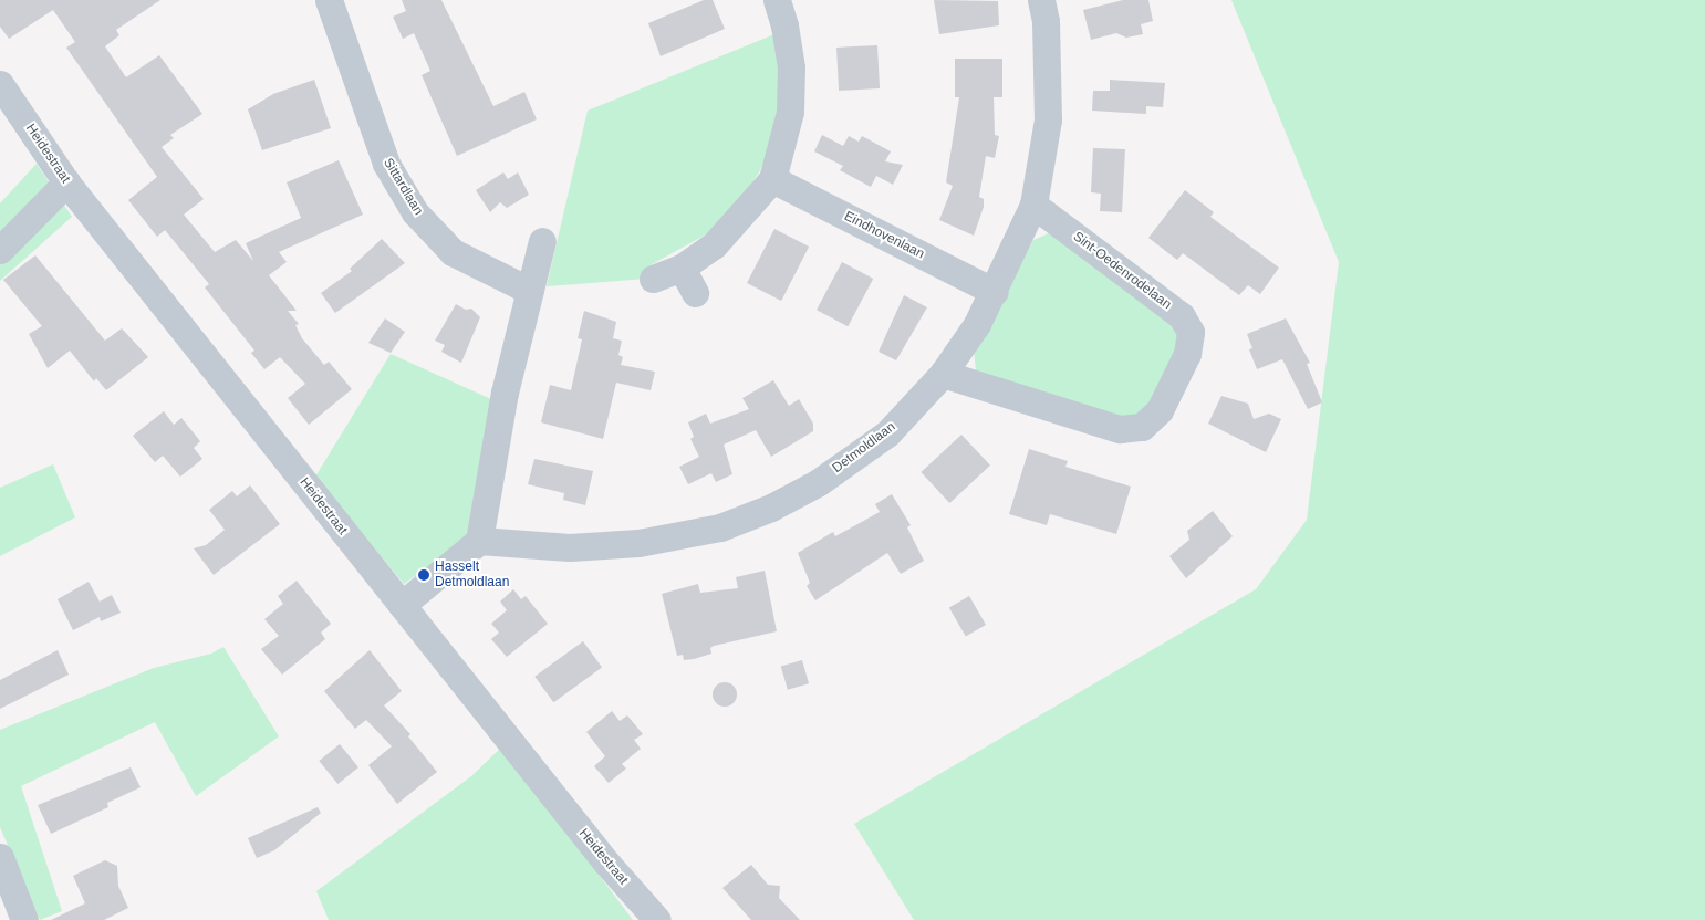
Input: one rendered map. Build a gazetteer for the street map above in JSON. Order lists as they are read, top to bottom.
{
  "streets": {
    "street": [
      "Heidestraat",
      "Sittardlaan",
      "Eindhovenlaan",
      "Sint-Oedenrodelaan",
      "Detmoldlaan"
    ]
  },
  "crossings": [
    ["Eindhovenlaan", "Detmoldlaan"],
    ["Sint-Oedenrodelaan", "Detmoldlaan"]
  ],
  "places": ["Hasselt Detmoldlaan"]
}
